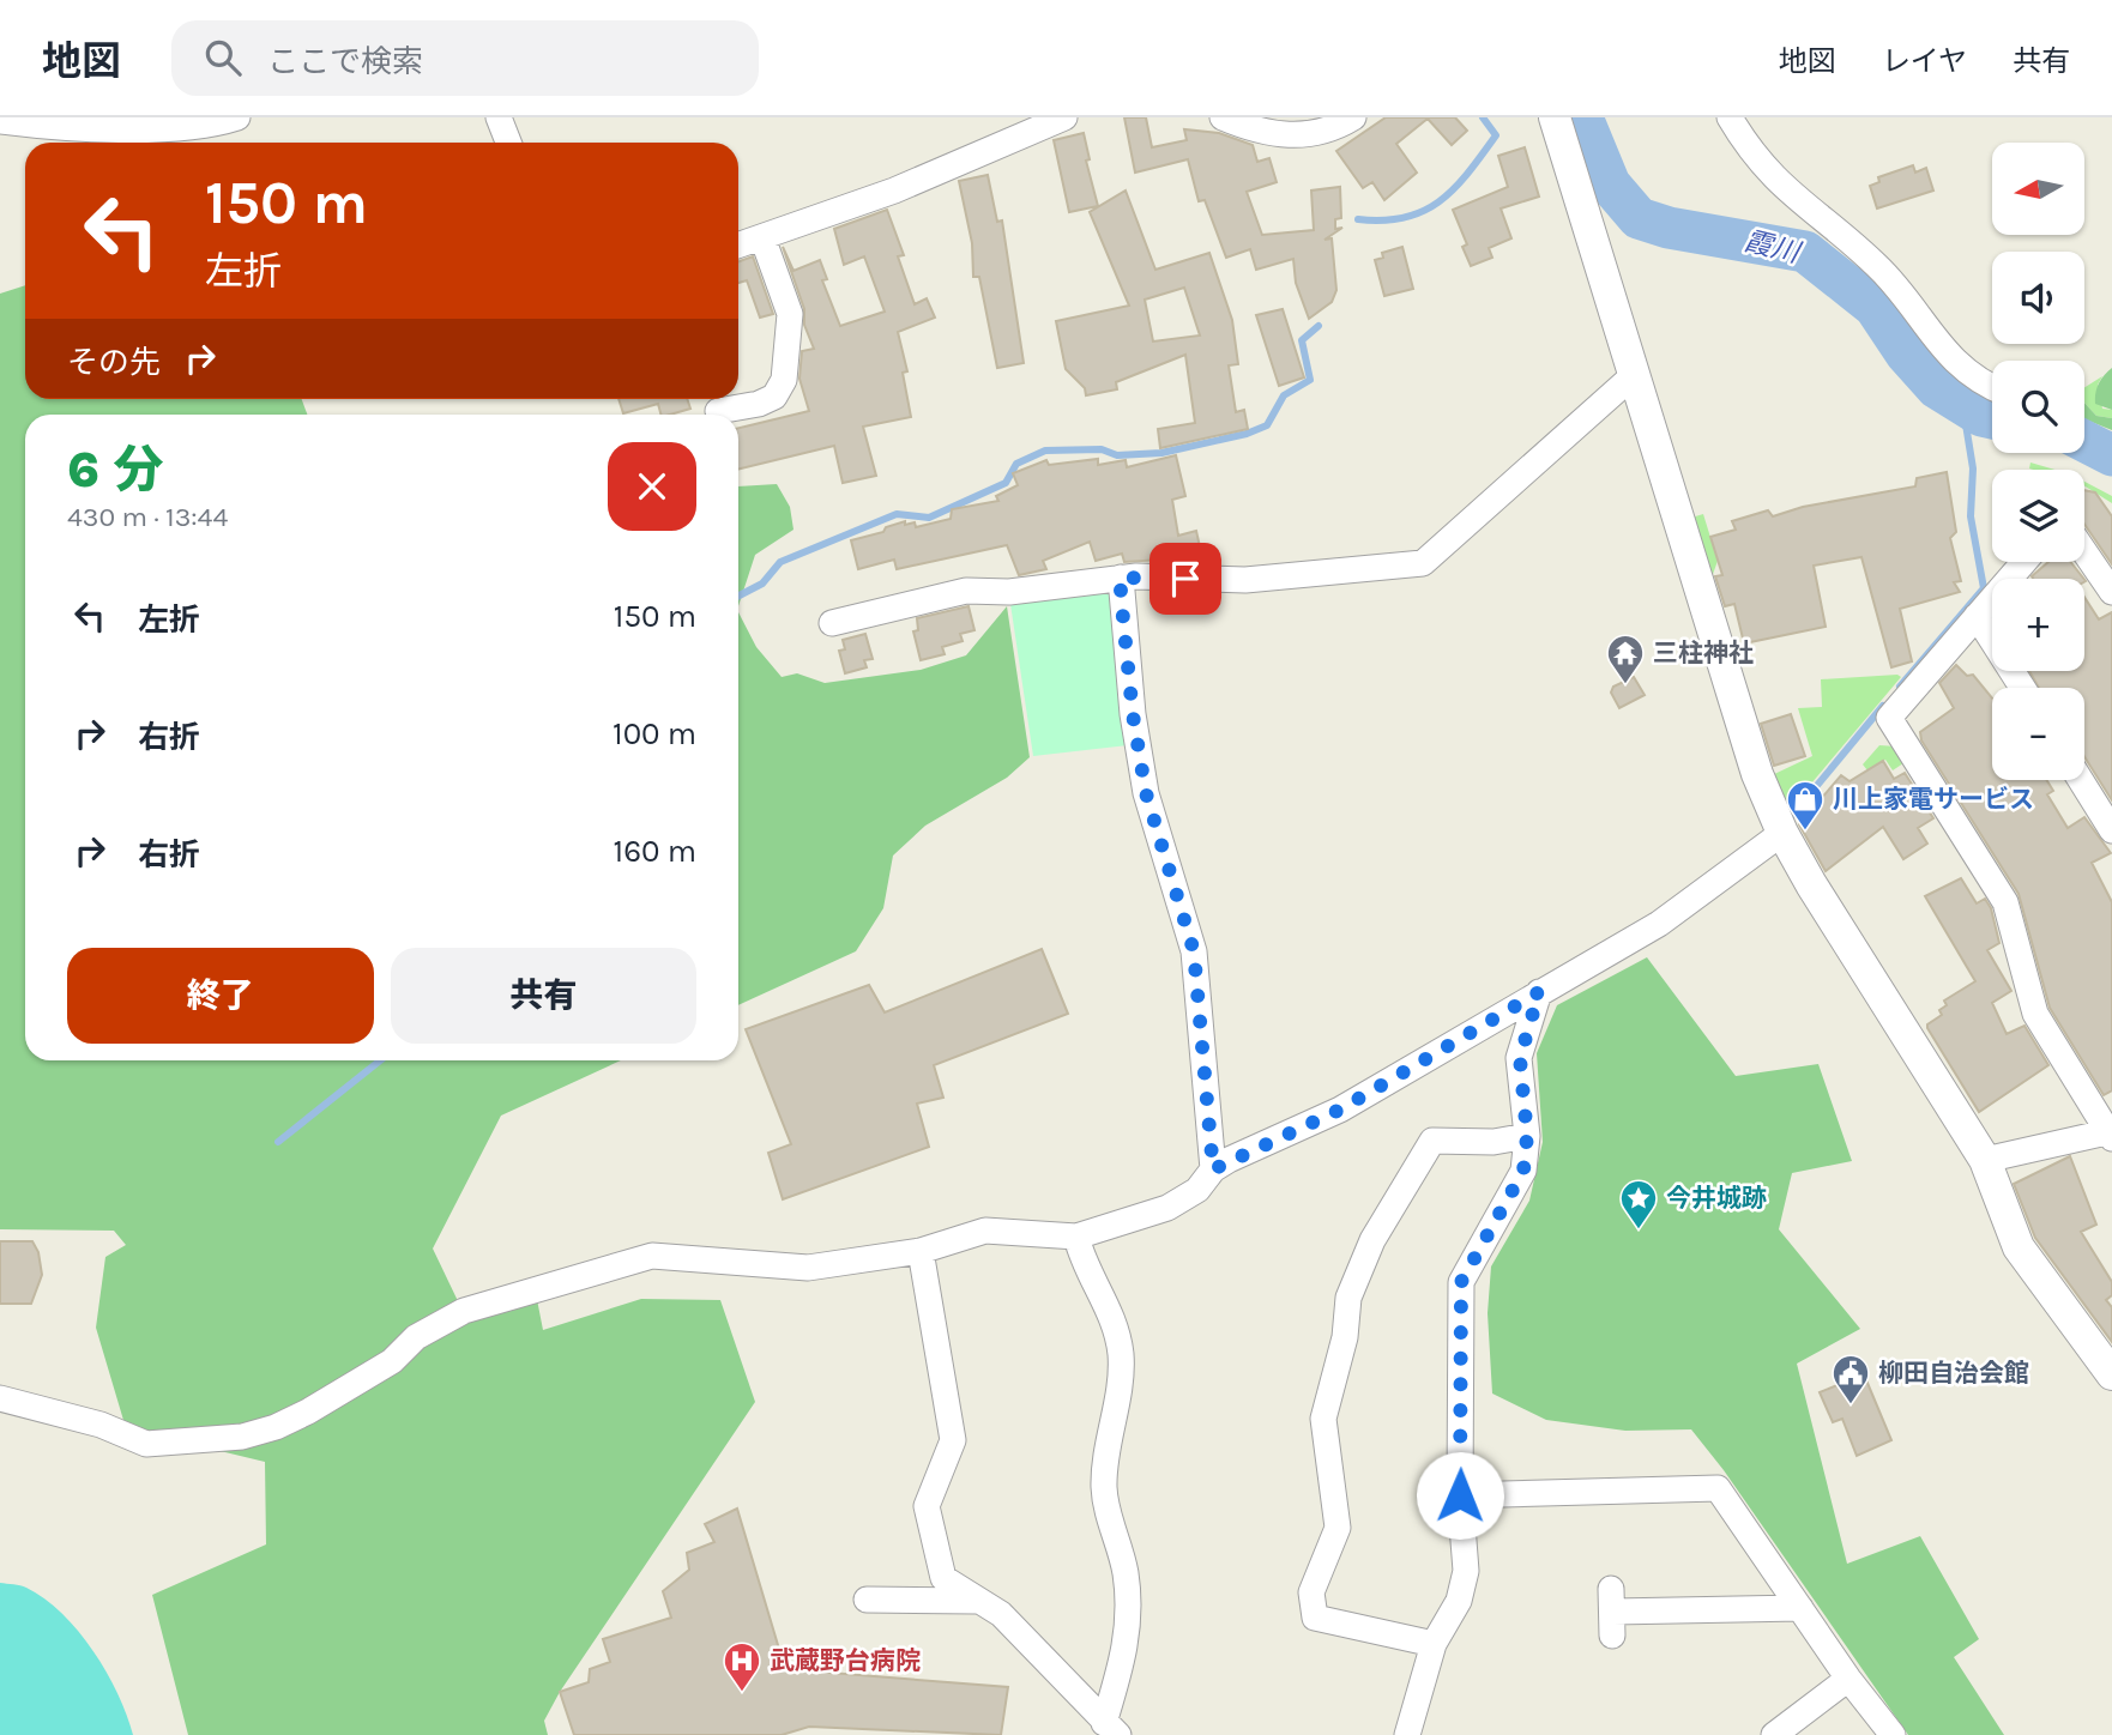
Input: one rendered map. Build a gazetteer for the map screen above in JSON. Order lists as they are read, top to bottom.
{
  "water": ["霞川"],
  "places": {
    "temple": ["三柱神社"],
    "shop": ["川上家電サービス"],
    "place": ["今井城跡"],
    "public building": ["柳田自治会館"],
    "hospital": ["武蔵野台病院"]
  },
  "north": "left",
  "page": {
    "header": "地図",
    "search": "ここで検索",
    "nav": ["地図", "レイヤ", "共有"],
    "map_buttons": ["+", "−"],
    "turn": ["150 m", "左折"],
    "then": "その先",
    "heading": ["6 分", "430 m · 13:44"],
    "list": [
      {
        "name": "左折",
        "value": "150 m"
      },
      {
        "name": "右折",
        "value": "100 m"
      },
      {
        "name": "右折",
        "value": "160 m"
      }
    ],
    "buttons": ["終了", "共有"]
  }
}
